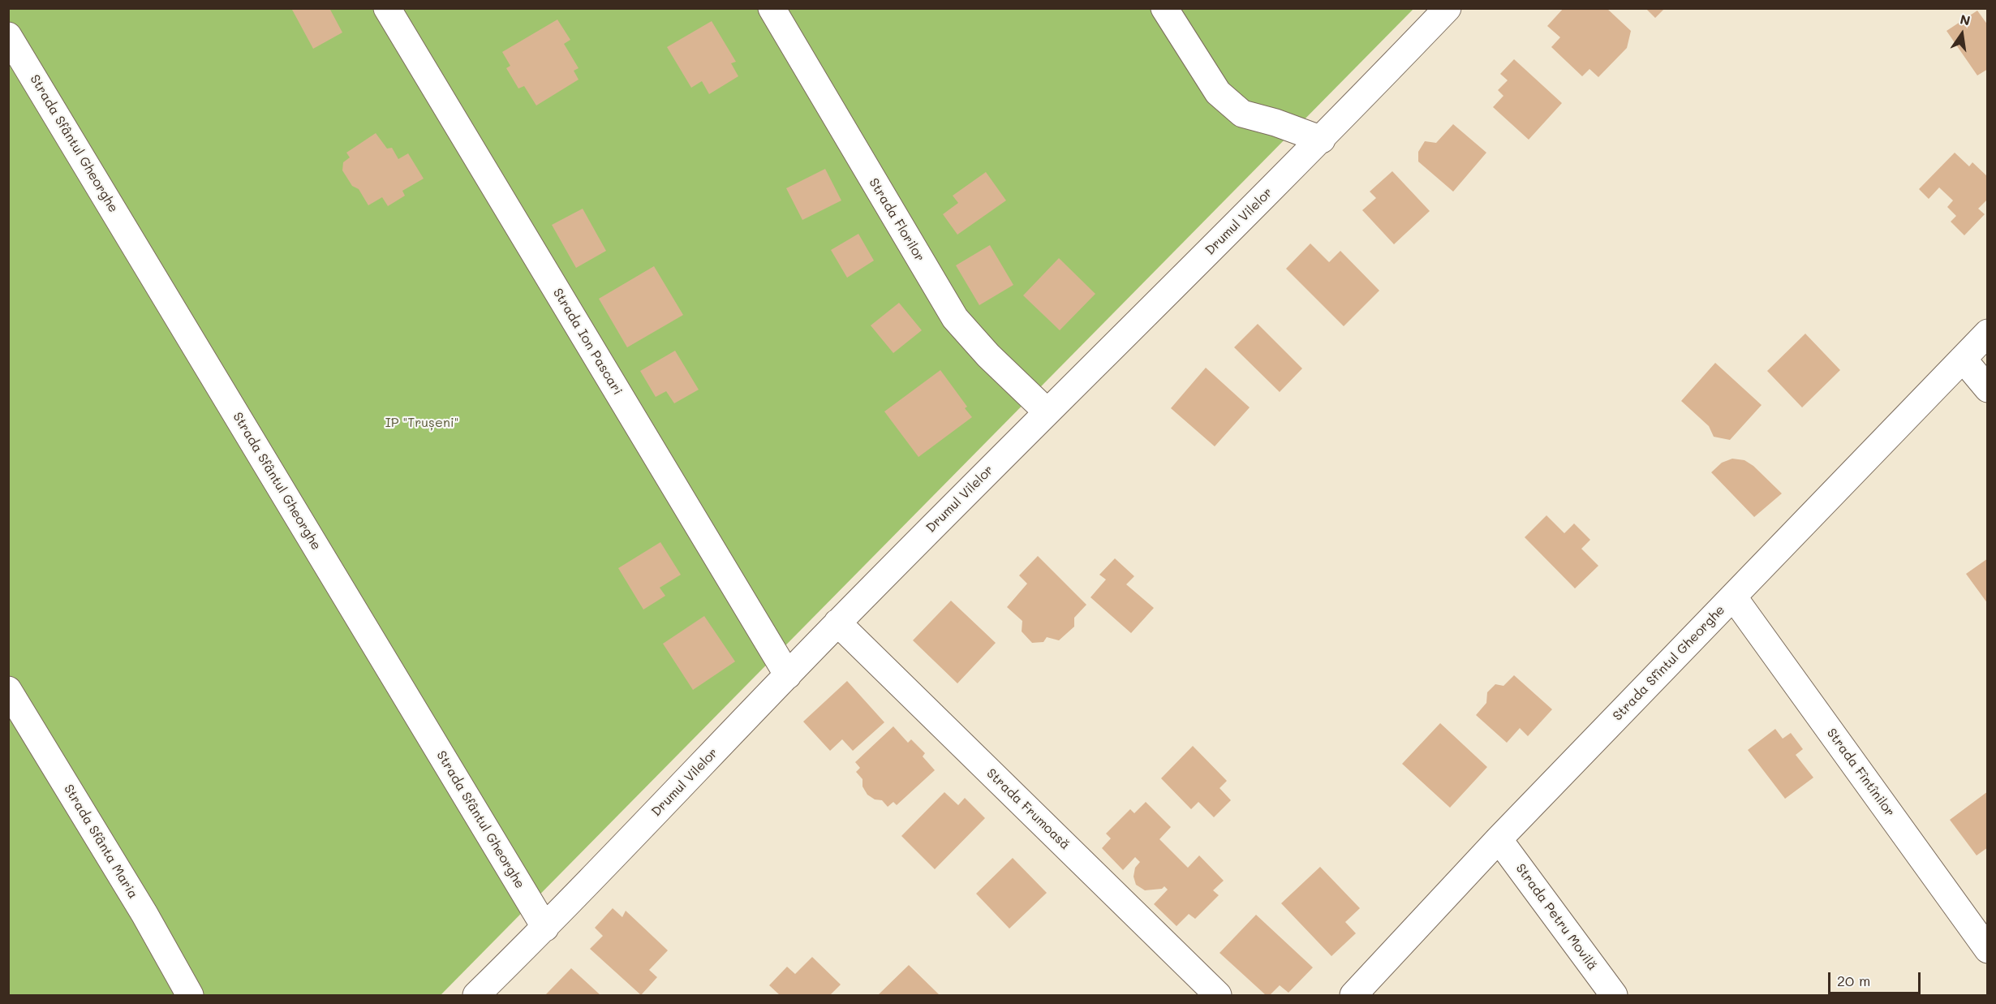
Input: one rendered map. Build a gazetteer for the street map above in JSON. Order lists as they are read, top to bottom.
{
  "streets": {
    "street": [
      "Strada Sfântul Gheorghe",
      "Strada Florilor",
      "Drumul Vilelor",
      "Strada Ion Pascari",
      "Strada Sfîntul Gheorghe",
      "Strada Fîntînilor",
      "Strada Frumoasă",
      "Strada Sfânta Maria",
      "Strada Petru Movilă"
    ]
  },
  "crossings": [
    ["Strada Sfântul Gheorghe", "Drumul Vilelor"],
    ["Strada Florilor", "Drumul Vilelor"],
    ["Drumul Vilelor", "Strada Ion Pascari"],
    ["Drumul Vilelor", "Strada Frumoasă"],
    ["Strada Sfîntul Gheorghe", "Strada Fîntînilor"],
    ["Strada Sfîntul Gheorghe", "Strada Petru Movilă"]
  ],
  "parks": ["IP \"Trușeni\""],
  "scale_bar": "20 m",
  "north": "top"
}
